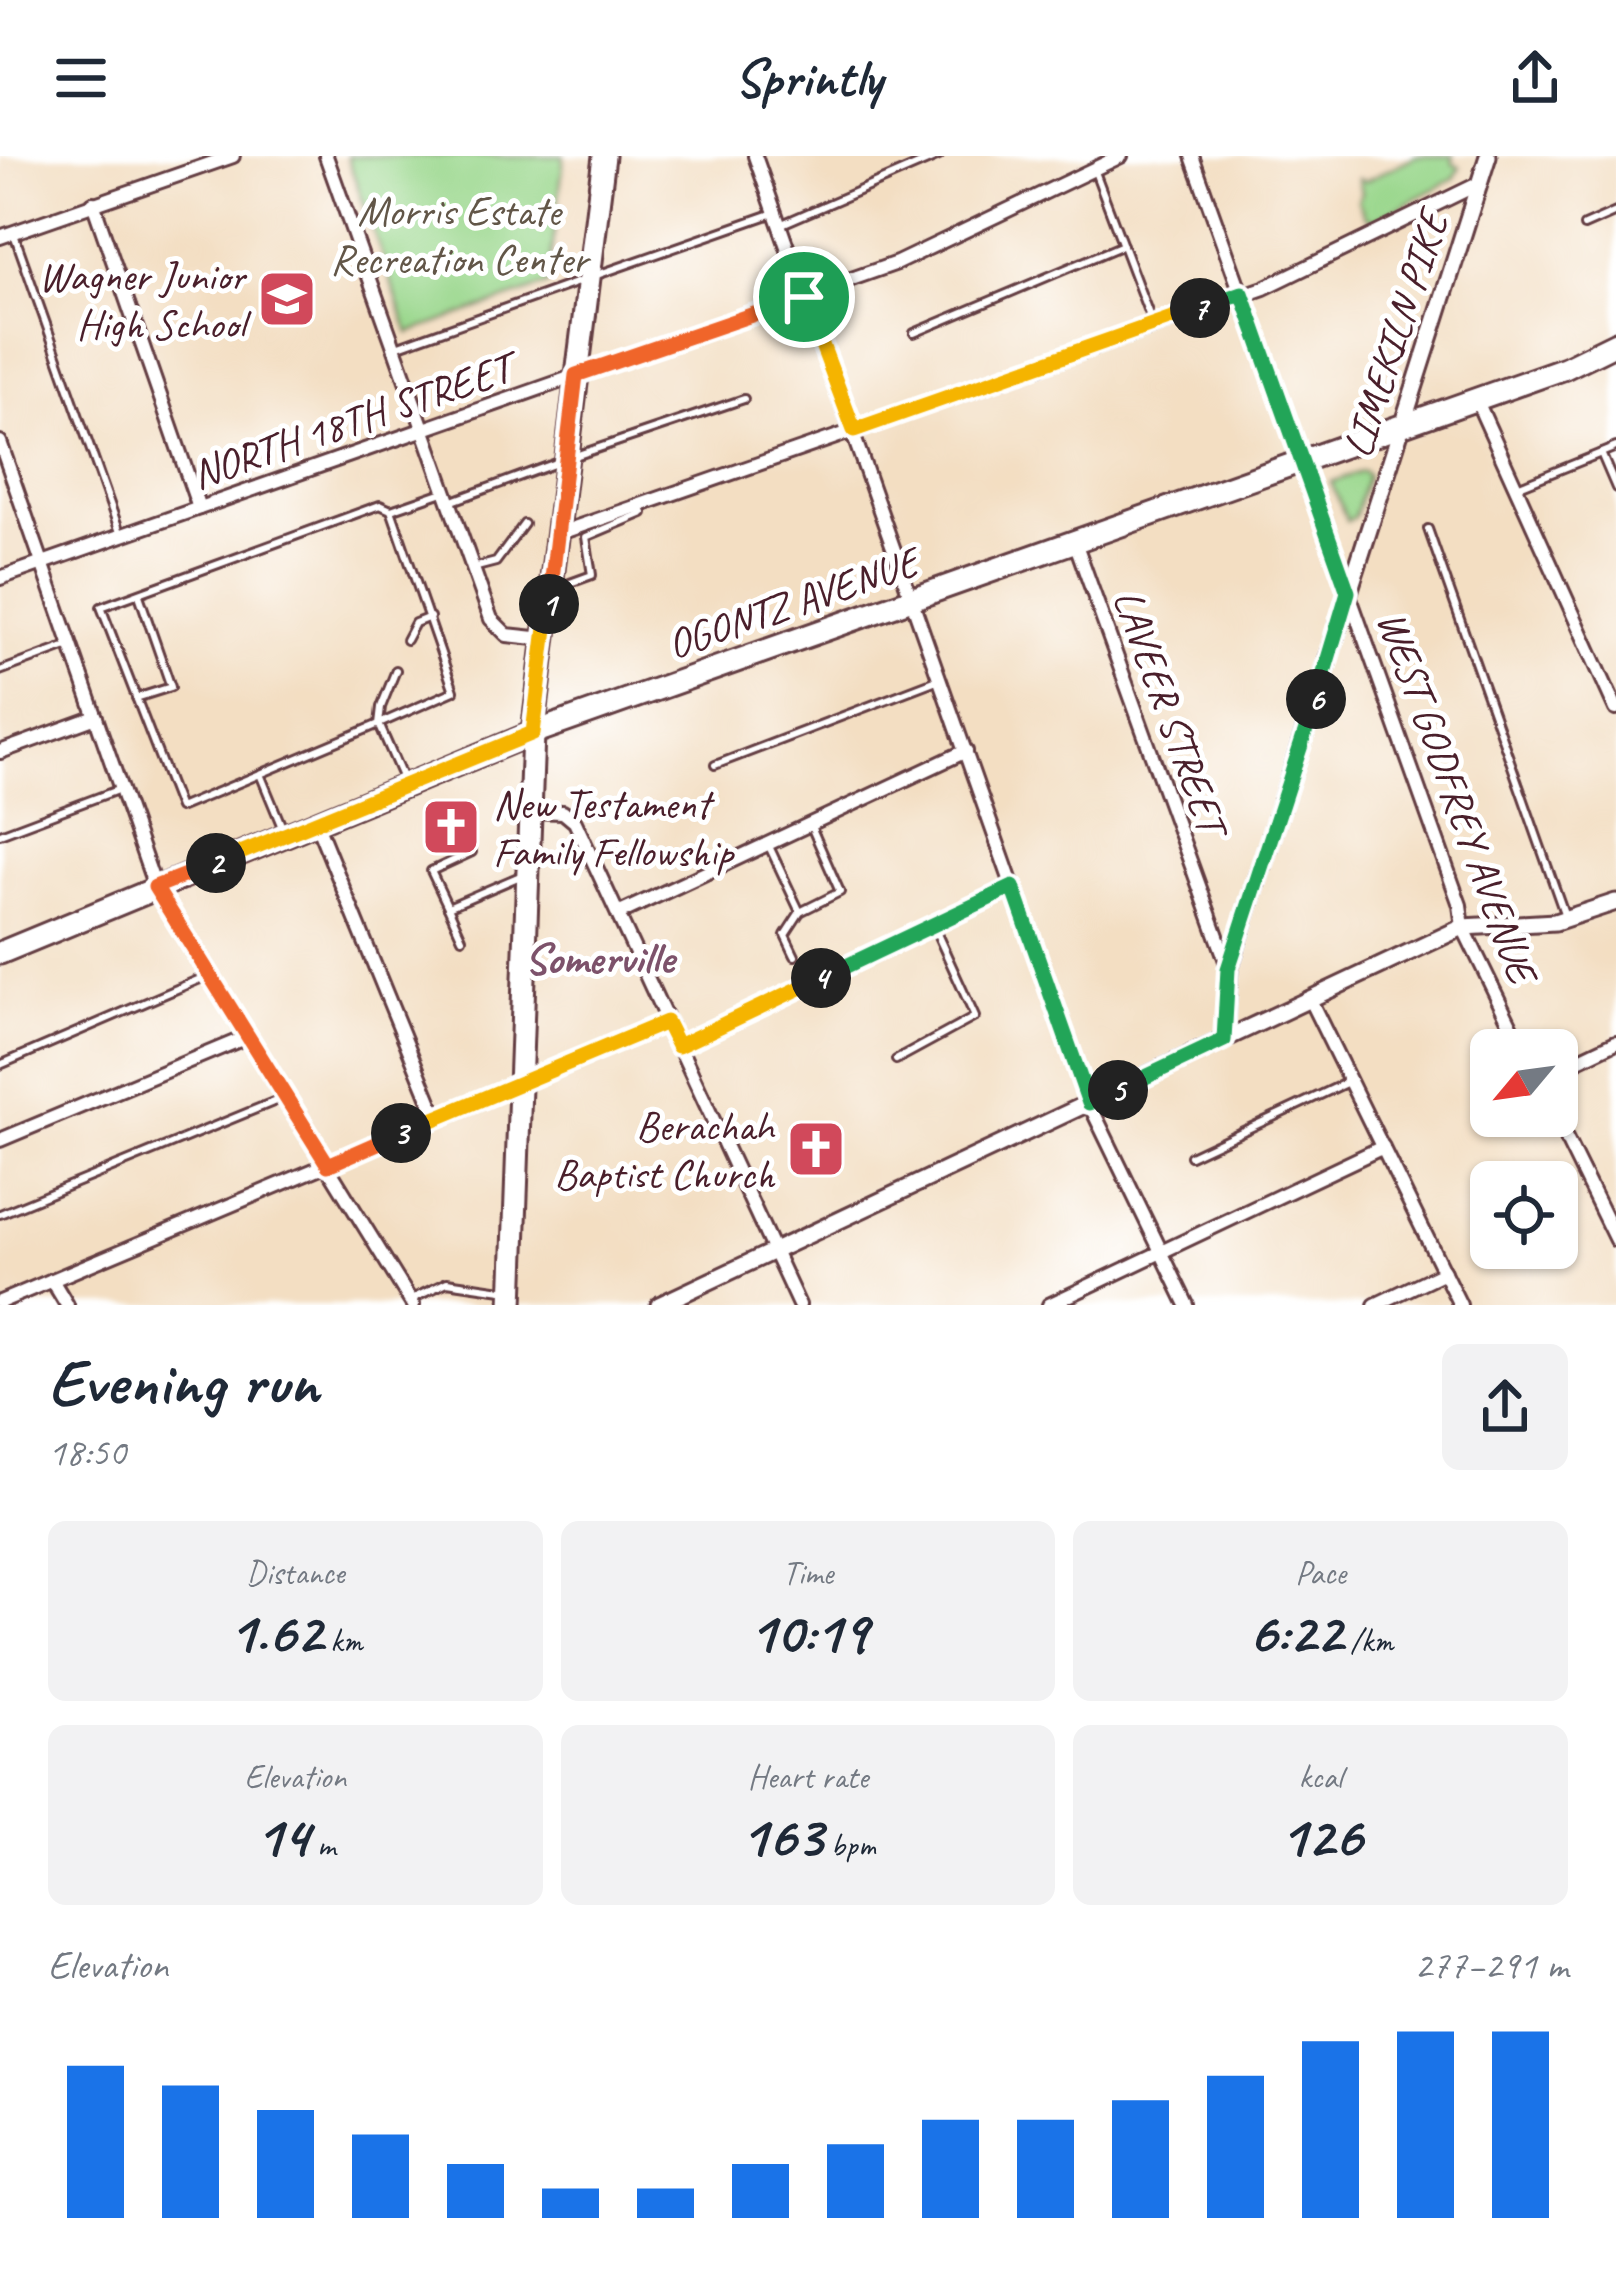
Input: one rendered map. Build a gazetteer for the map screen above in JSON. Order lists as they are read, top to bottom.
{
  "streets": {
    "main road": ["OGONTZ AVENUE"],
    "street": [
      "LIMEKILN PIKE",
      "NORTH 18TH STREET",
      "LAVEER STREET",
      "WEST GODFREY AVENUE"
    ]
  },
  "crossings": [
    ["LIMEKILN PIKE", "OGONTZ AVENUE"],
    ["LIMEKILN PIKE", "LAVEER STREET"],
    ["LIMEKILN PIKE", "WEST GODFREY AVENUE"],
    ["OGONTZ AVENUE", "LAVEER STREET"],
    ["OGONTZ AVENUE", "WEST GODFREY AVENUE"]
  ],
  "districts": ["Somerville"],
  "parks": ["Morris Estate Recreation Center"],
  "places": {
    "school or university": ["Wagner Junior High School"],
    "church": ["New Testament Family Fellowship", "Berachah Baptist Church"]
  },
  "north": "bottom left",
  "page": {
    "header": "Sprintly",
    "pins": [
      "7",
      "1",
      "6",
      "2",
      "4",
      "5",
      "3"
    ],
    "heading": ["Evening run", "18:50"],
    "stats": [
      ["Distance", "1.62 km"],
      ["Time", "10:19"],
      ["Pace", "6:22 /km"],
      ["Elevation", "14 m"],
      ["Heart rate", "163 bpm"],
      ["kcal", "126"]
    ],
    "chart": ["Elevation", "277–291 m"]
  }
}
